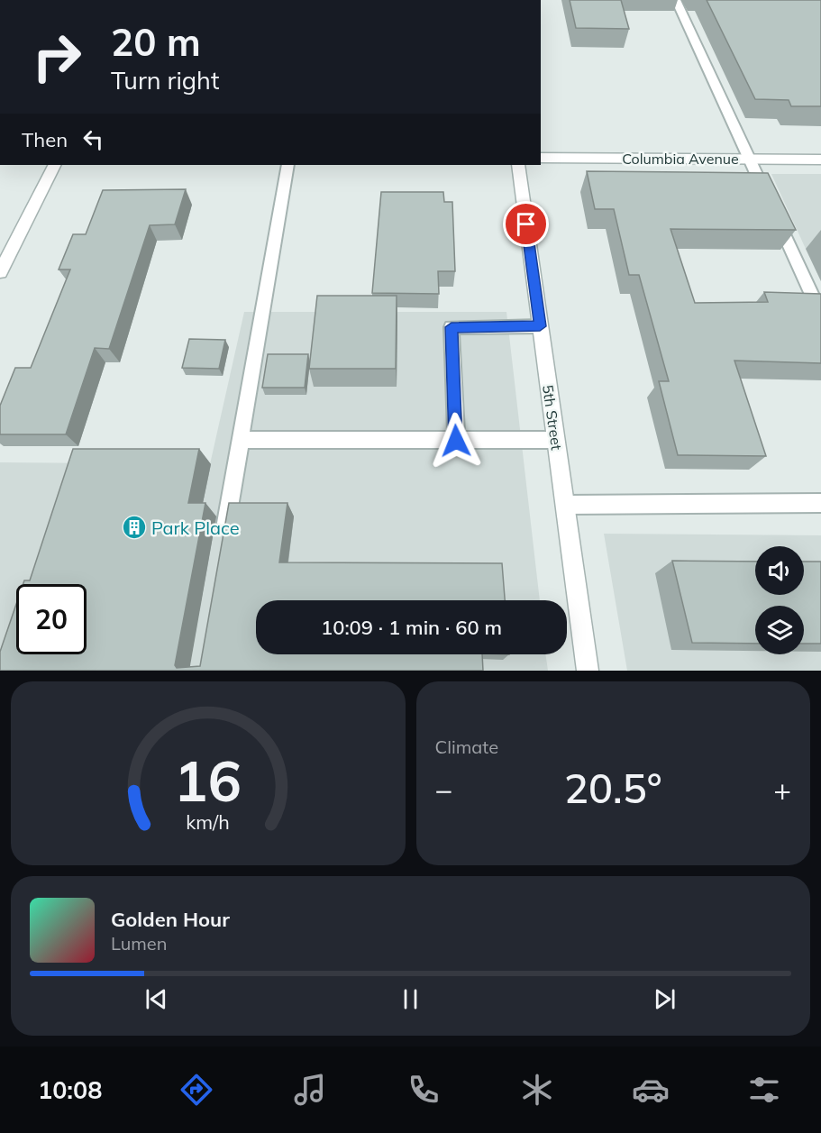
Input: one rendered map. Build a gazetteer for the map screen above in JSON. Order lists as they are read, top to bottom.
{
  "streets": {
    "street": ["Columbia Avenue", "5th Street"]
  },
  "places": {
    "building": ["Park Place"]
  },
  "page": {
    "turn": ["20 m", "Turn right"],
    "then": "Then",
    "limit": "20",
    "trip": "10:09 · 1 min · 60 m",
    "tile": "Climate",
    "heat": ["−", "20.5°", "+"],
    "song": ["Golden Hour", "Lumen"],
    "tabs": "10:08",
    "gauge": ["16", "km/h"]
  }
}
